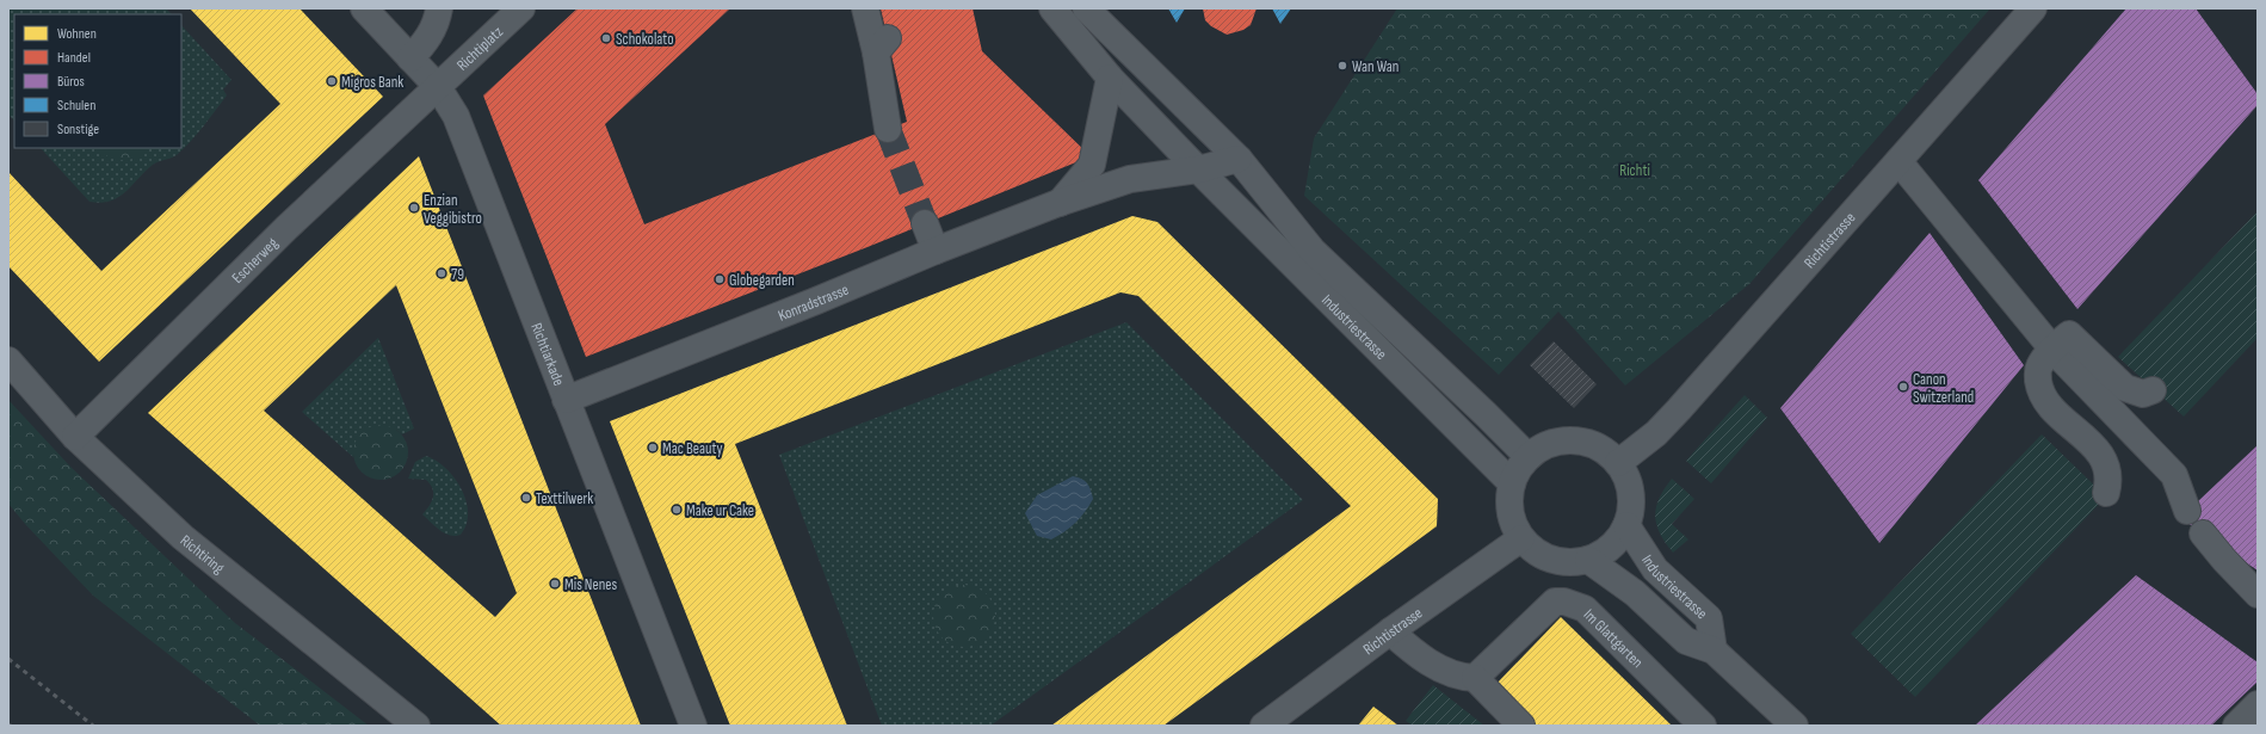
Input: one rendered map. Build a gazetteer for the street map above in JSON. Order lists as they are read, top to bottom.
{
  "streets": {
    "street": [
      "Richtiplatz",
      "Richtistrasse",
      "Escherweg",
      "Konradstrasse",
      "Industriestrasse",
      "Richtiarkade",
      "Richtiring",
      "Im Glattgarten"
    ]
  },
  "crossings": [
    ["Richtiplatz", "Escherweg"],
    ["Richtiplatz", "Richtiarkade"],
    ["Richtistrasse", "Industriestrasse"],
    ["Escherweg", "Richtiarkade"],
    ["Escherweg", "Richtiring"],
    ["Konradstrasse", "Industriestrasse"],
    ["Konradstrasse", "Richtiarkade"]
  ],
  "parks": ["Richti"],
  "places": [
    "Schokolato",
    "Wan Wan",
    "Migros Bank",
    "Enzian Veggibistro",
    "79",
    "Globegarden",
    "Canon Switzerland",
    "Mac Beauty",
    "Texttilwerk",
    "Make ur Cake",
    "Mis Nenes"
  ],
  "legend": [
    "Wohnen",
    "Handel",
    "Büros",
    "Schulen",
    "Sonstige"
  ]
}
